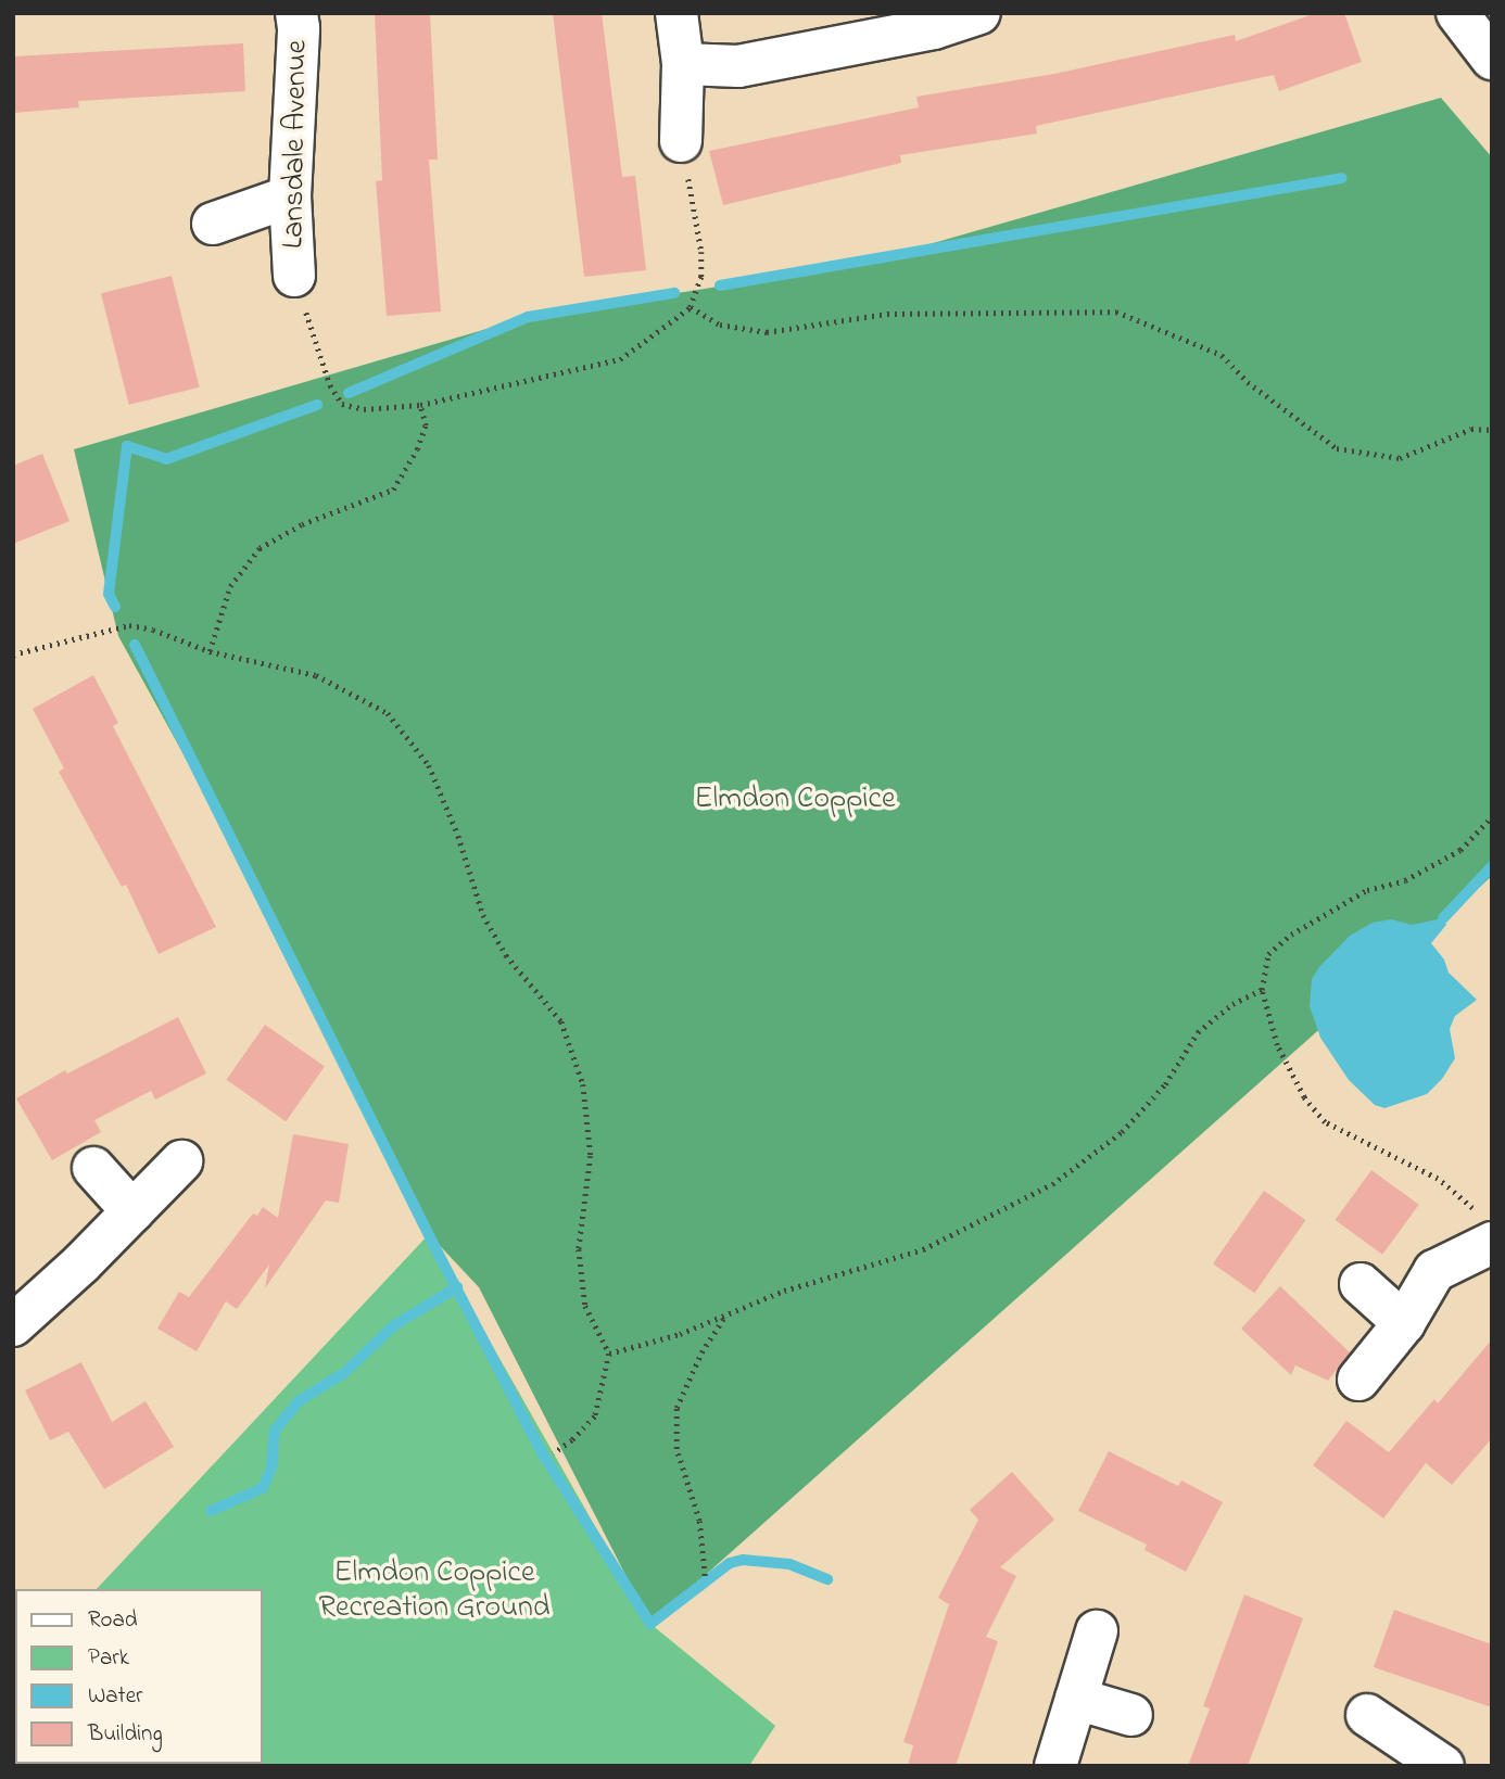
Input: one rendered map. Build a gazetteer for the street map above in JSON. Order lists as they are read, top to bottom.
{
  "streets": {
    "street": ["Lansdale Avenue"]
  },
  "parks": ["Elmdon Coppice", "Elmdon Coppice Recreation Ground"],
  "legend": [
    "Road",
    "Park",
    "Water",
    "Building"
  ]
}
